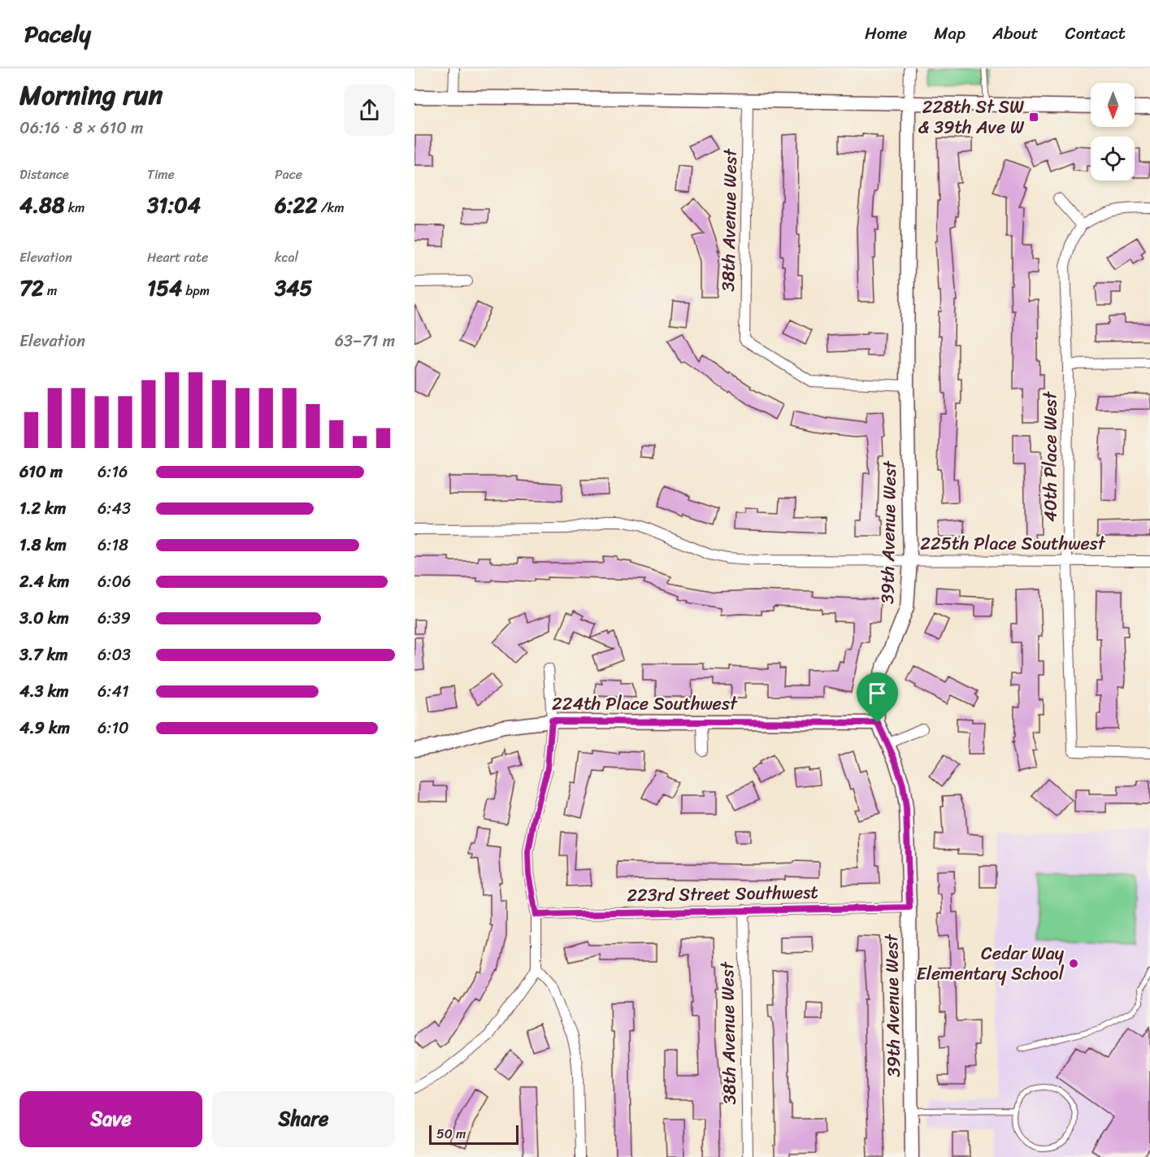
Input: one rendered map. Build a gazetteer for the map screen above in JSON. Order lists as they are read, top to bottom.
{
  "streets": {
    "street": [
      "38th Avenue West",
      "40th Place West",
      "39th Avenue West",
      "225th Place Southwest",
      "224th Place Southwest",
      "223rd Street Southwest"
    ]
  },
  "crossings": [
    ["38th Avenue West", "39th Avenue West"],
    ["38th Avenue West", "223rd Street Southwest"],
    ["40th Place West", "225th Place Southwest"],
    ["39th Avenue West", "225th Place Southwest"],
    ["39th Avenue West", "224th Place Southwest"],
    ["39th Avenue West", "223rd Street Southwest"]
  ],
  "places": {
    "transit": ["228th St SW & 39th Ave W"],
    "other": ["Cedar Way Elementary School"]
  },
  "scale_bar": "50 m",
  "north": "bottom",
  "page": {
    "header": "Pacely",
    "nav": [
      "Home",
      "Map",
      "About",
      "Contact"
    ],
    "heading": ["Morning run", "06:16 · 8 × 610 m"],
    "stats": [
      ["Distance", "4.88 km"],
      ["Time", "31:04"],
      ["Pace", "6:22 /km"],
      ["Elevation", "72 m"],
      ["Heart rate", "154 bpm"],
      ["kcal", "345"]
    ],
    "chart": ["Elevation", "63–71 m"],
    "list": [
      {
        "name": "610 m",
        "note": "6:16"
      },
      {
        "name": "1.2 km",
        "note": "6:43"
      },
      {
        "name": "1.8 km",
        "note": "6:18"
      },
      {
        "name": "2.4 km",
        "note": "6:06"
      },
      {
        "name": "3.0 km",
        "note": "6:39"
      },
      {
        "name": "3.7 km",
        "note": "6:03"
      },
      {
        "name": "4.3 km",
        "note": "6:41"
      },
      {
        "name": "4.9 km",
        "note": "6:10"
      }
    ],
    "buttons": ["Save", "Share"],
    "scale": "50 m"
  }
}
